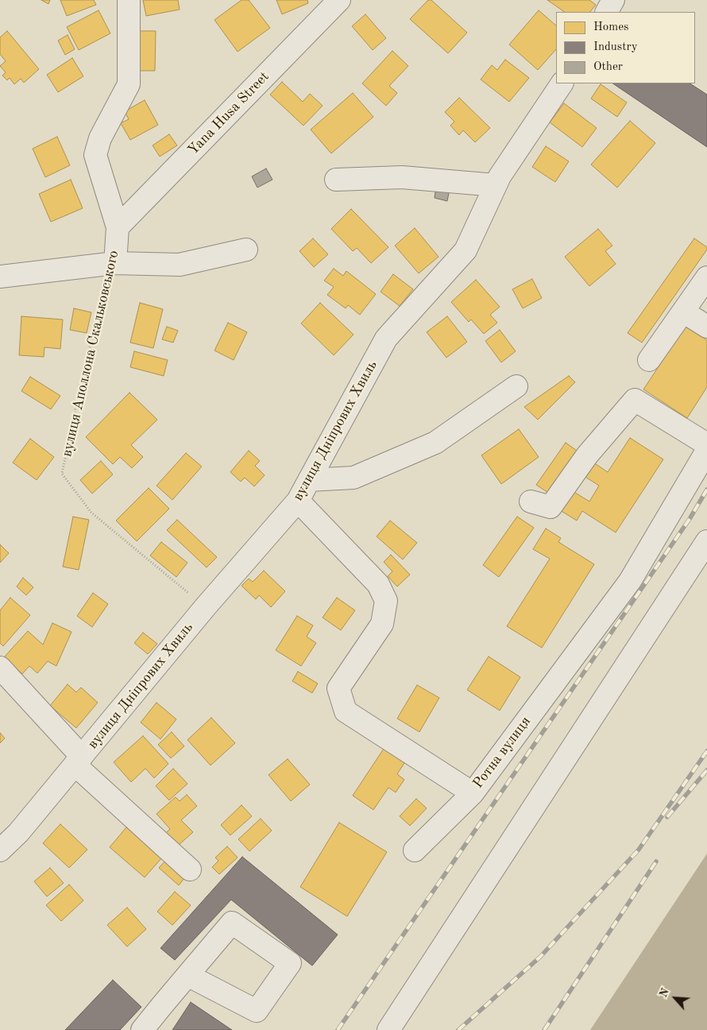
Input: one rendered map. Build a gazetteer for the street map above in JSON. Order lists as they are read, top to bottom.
{
  "streets": {
    "street": [
      "Yana Husa Street",
      "вулиця Аполлона Скальковського",
      "вулиця Дніпрових Хвиль",
      "Ротна вулиця"
    ]
  },
  "crossings": [
    ["Yana Husa Street", "вулиця Аполлона Скальковського"],
    ["вулиця Аполлона Скальковського", "вулиця Дніпрових Хвиль"],
    ["вулиця Дніпрових Хвиль", "Ротна вулиця"]
  ],
  "legend": ["Homes", "Industry", "Other"],
  "north": "top left"
}
